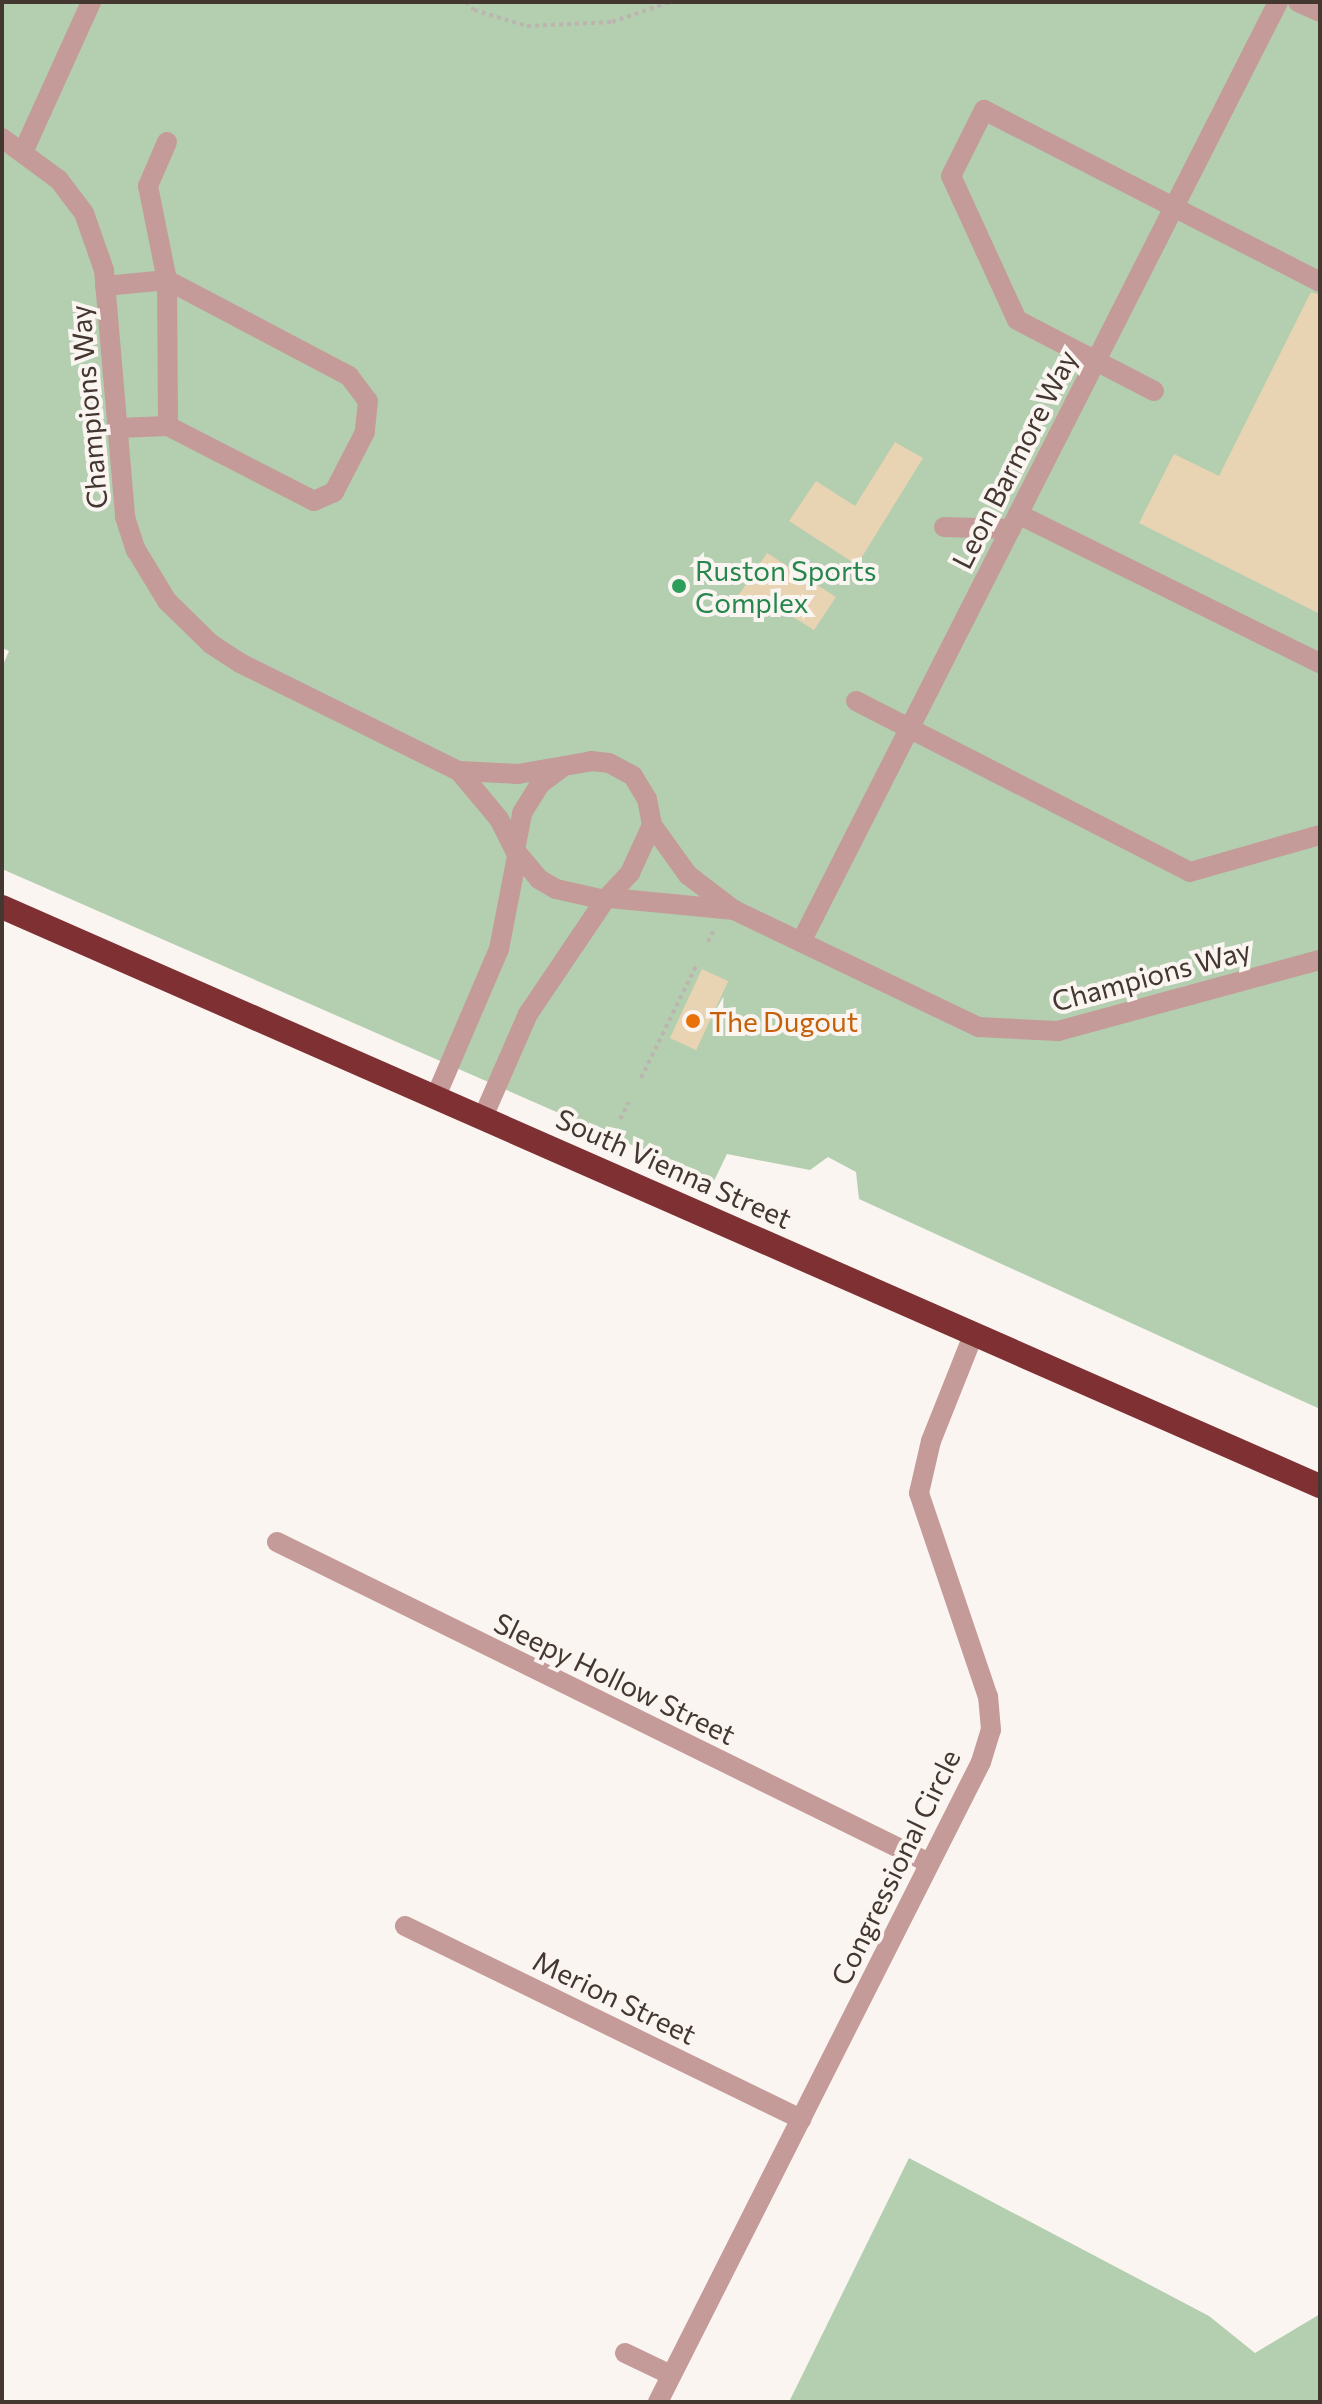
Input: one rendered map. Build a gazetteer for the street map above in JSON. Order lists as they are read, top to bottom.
{
  "streets": {
    "highway": ["South Vienna Street"],
    "street": [
      "Champions Way",
      "Leon Barmore Way",
      "Sleepy Hollow Street",
      "Congressional Circle",
      "Merion Street"
    ]
  },
  "crossings": [
    ["Champions Way", "Leon Barmore Way"],
    ["South Vienna Street", "Congressional Circle"],
    ["Sleepy Hollow Street", "Congressional Circle"],
    ["Congressional Circle", "Merion Street"]
  ],
  "places": ["Ruston Sports Complex", "The Dugout"]
}
